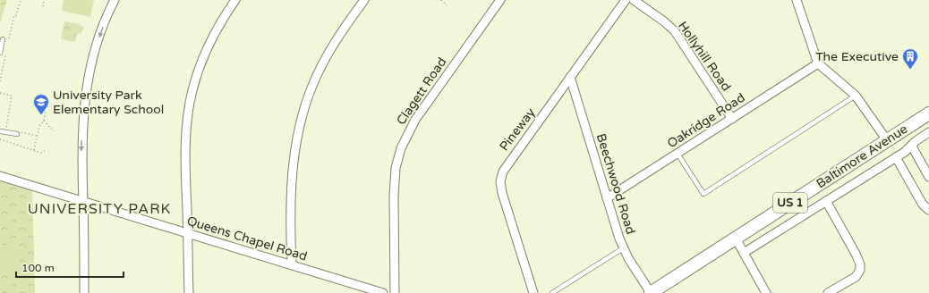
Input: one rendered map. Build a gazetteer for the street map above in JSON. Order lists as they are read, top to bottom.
{
  "streets": {
    "main road": ["Baltimore Avenue", "US 1"],
    "street": [
      "Hollyhill Road",
      "Clagett Road",
      "Oakridge Road",
      "Pineway",
      "Beechwood Road",
      "Queens Chapel Road"
    ]
  },
  "crossings": [
    ["Hollyhill Road", "Oakridge Road"],
    ["Oakridge Road", "Beechwood Road"],
    ["Pineway", "Beechwood Road"],
    ["Baltimore Avenue", "Beechwood Road"]
  ],
  "districts": ["UNIVERSITY PARK"],
  "places": {
    "building": ["The Executive"],
    "school or university": ["University Park Elementary School"]
  },
  "scale_bar": "100 m"
}
